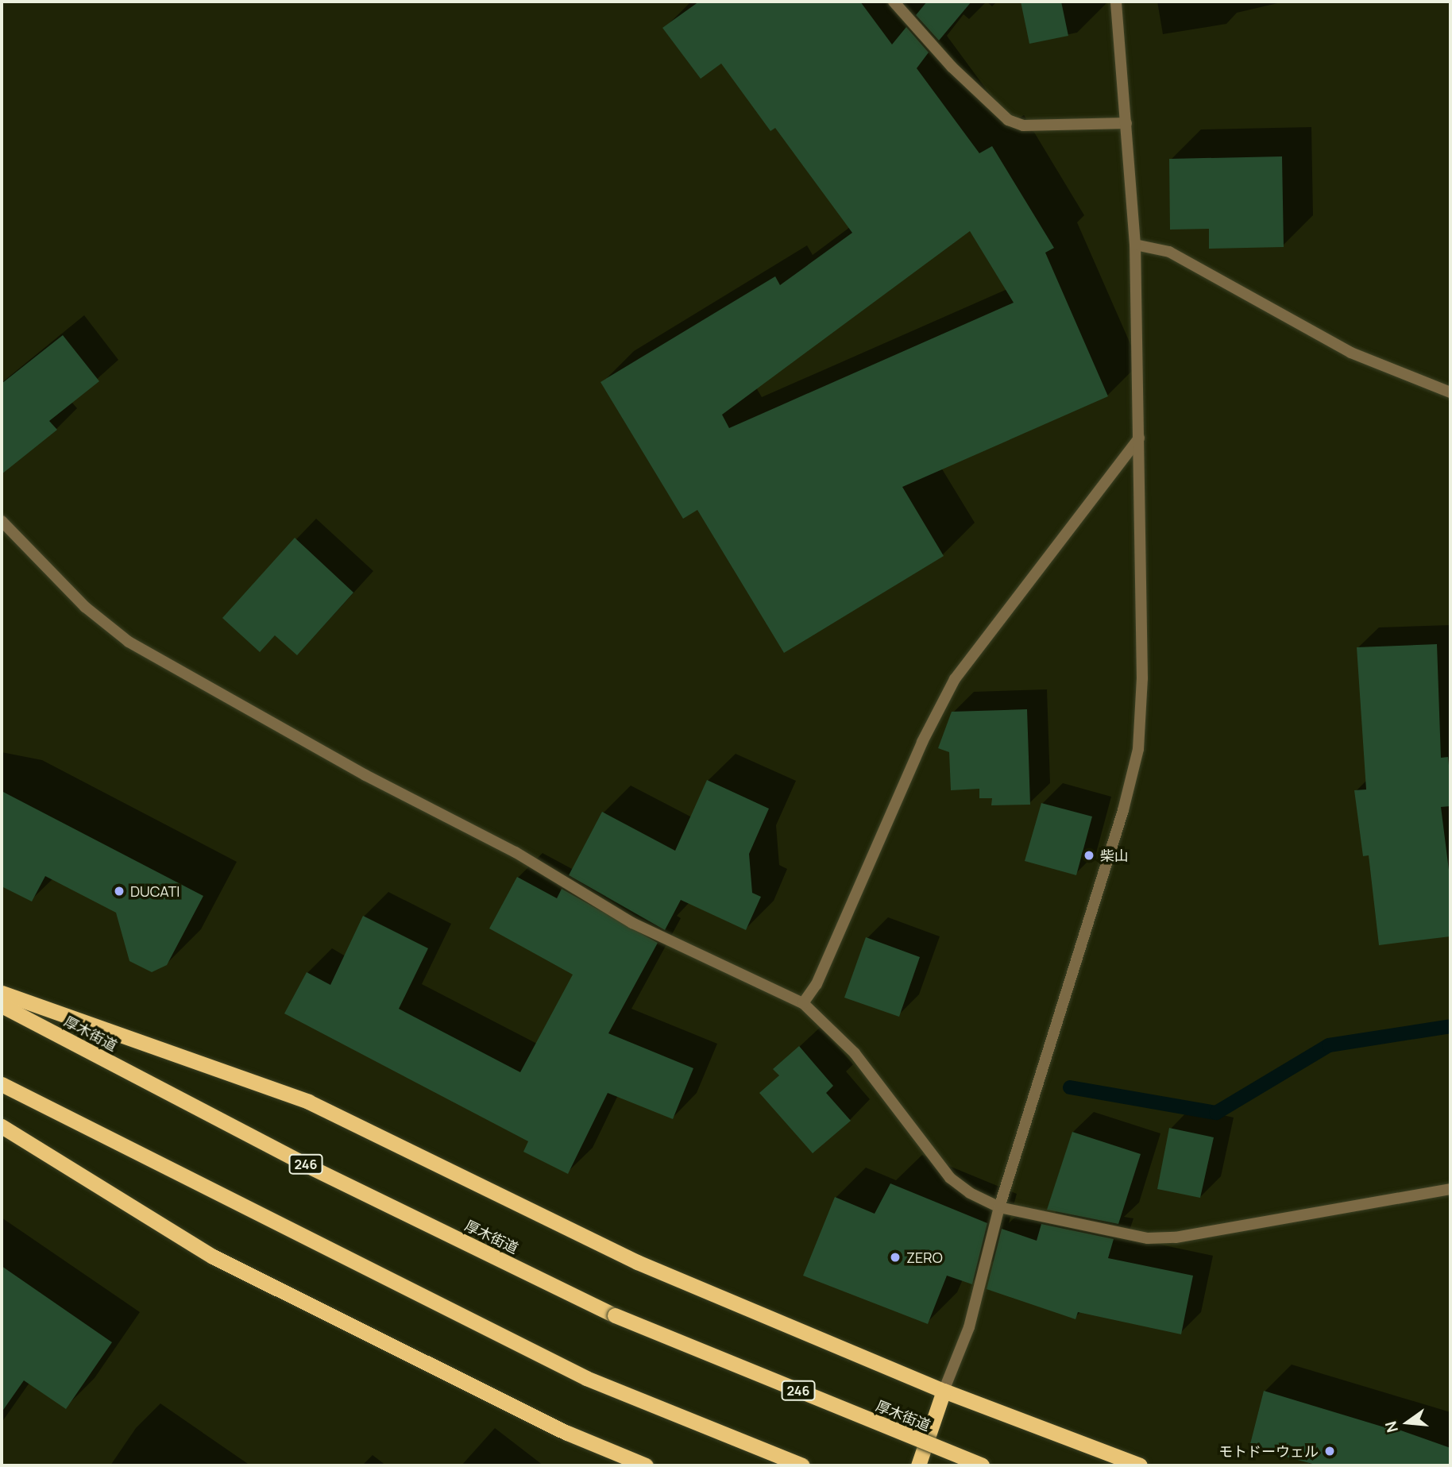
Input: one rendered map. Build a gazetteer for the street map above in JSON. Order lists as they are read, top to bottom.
{
  "streets": {
    "highway": ["厚木街道", "246"]
  },
  "places": [
    "柴山",
    "DUCATI",
    "ZERO",
    "モトドーウェル"
  ],
  "north": "left"
}
